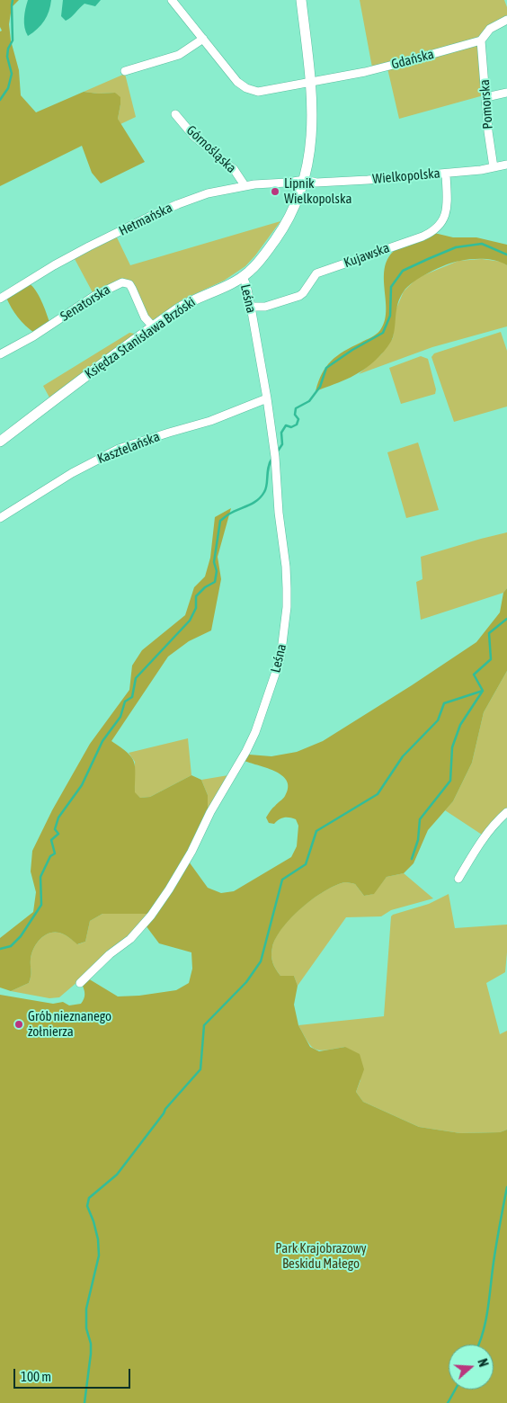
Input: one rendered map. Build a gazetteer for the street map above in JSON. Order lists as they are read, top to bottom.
{
  "streets": {
    "street": [
      "Gdańska",
      "Pomorska",
      "Górnośląska",
      "Wielkopolska",
      "Hetmańska",
      "Kujawska",
      "Leśna",
      "Senatorska",
      "Księdza Stanisława Brzóski",
      "Kasztelańska"
    ]
  },
  "crossings": [
    ["Gdańska", "Pomorska"],
    ["Gdańska", "Księdza Stanisława Brzóski"],
    ["Pomorska", "Wielkopolska"],
    ["Górnośląska", "Hetmańska"],
    ["Wielkopolska", "Hetmańska"],
    ["Wielkopolska", "Kujawska"],
    ["Wielkopolska", "Księdza Stanisława Brzóski"],
    ["Hetmańska", "Księdza Stanisława Brzóski"],
    ["Kujawska", "Leśna"],
    ["Leśna", "Księdza Stanisława Brzóski"],
    ["Leśna", "Kasztelańska"],
    ["Senatorska", "Księdza Stanisława Brzóski"]
  ],
  "parks": ["Park Krajobrazowy Beskidu Małego"],
  "places": ["Lipnik Wielkopolska", "Grób nieznanego żołnierza"],
  "scale_bar": "100 m",
  "north": "right"
}
